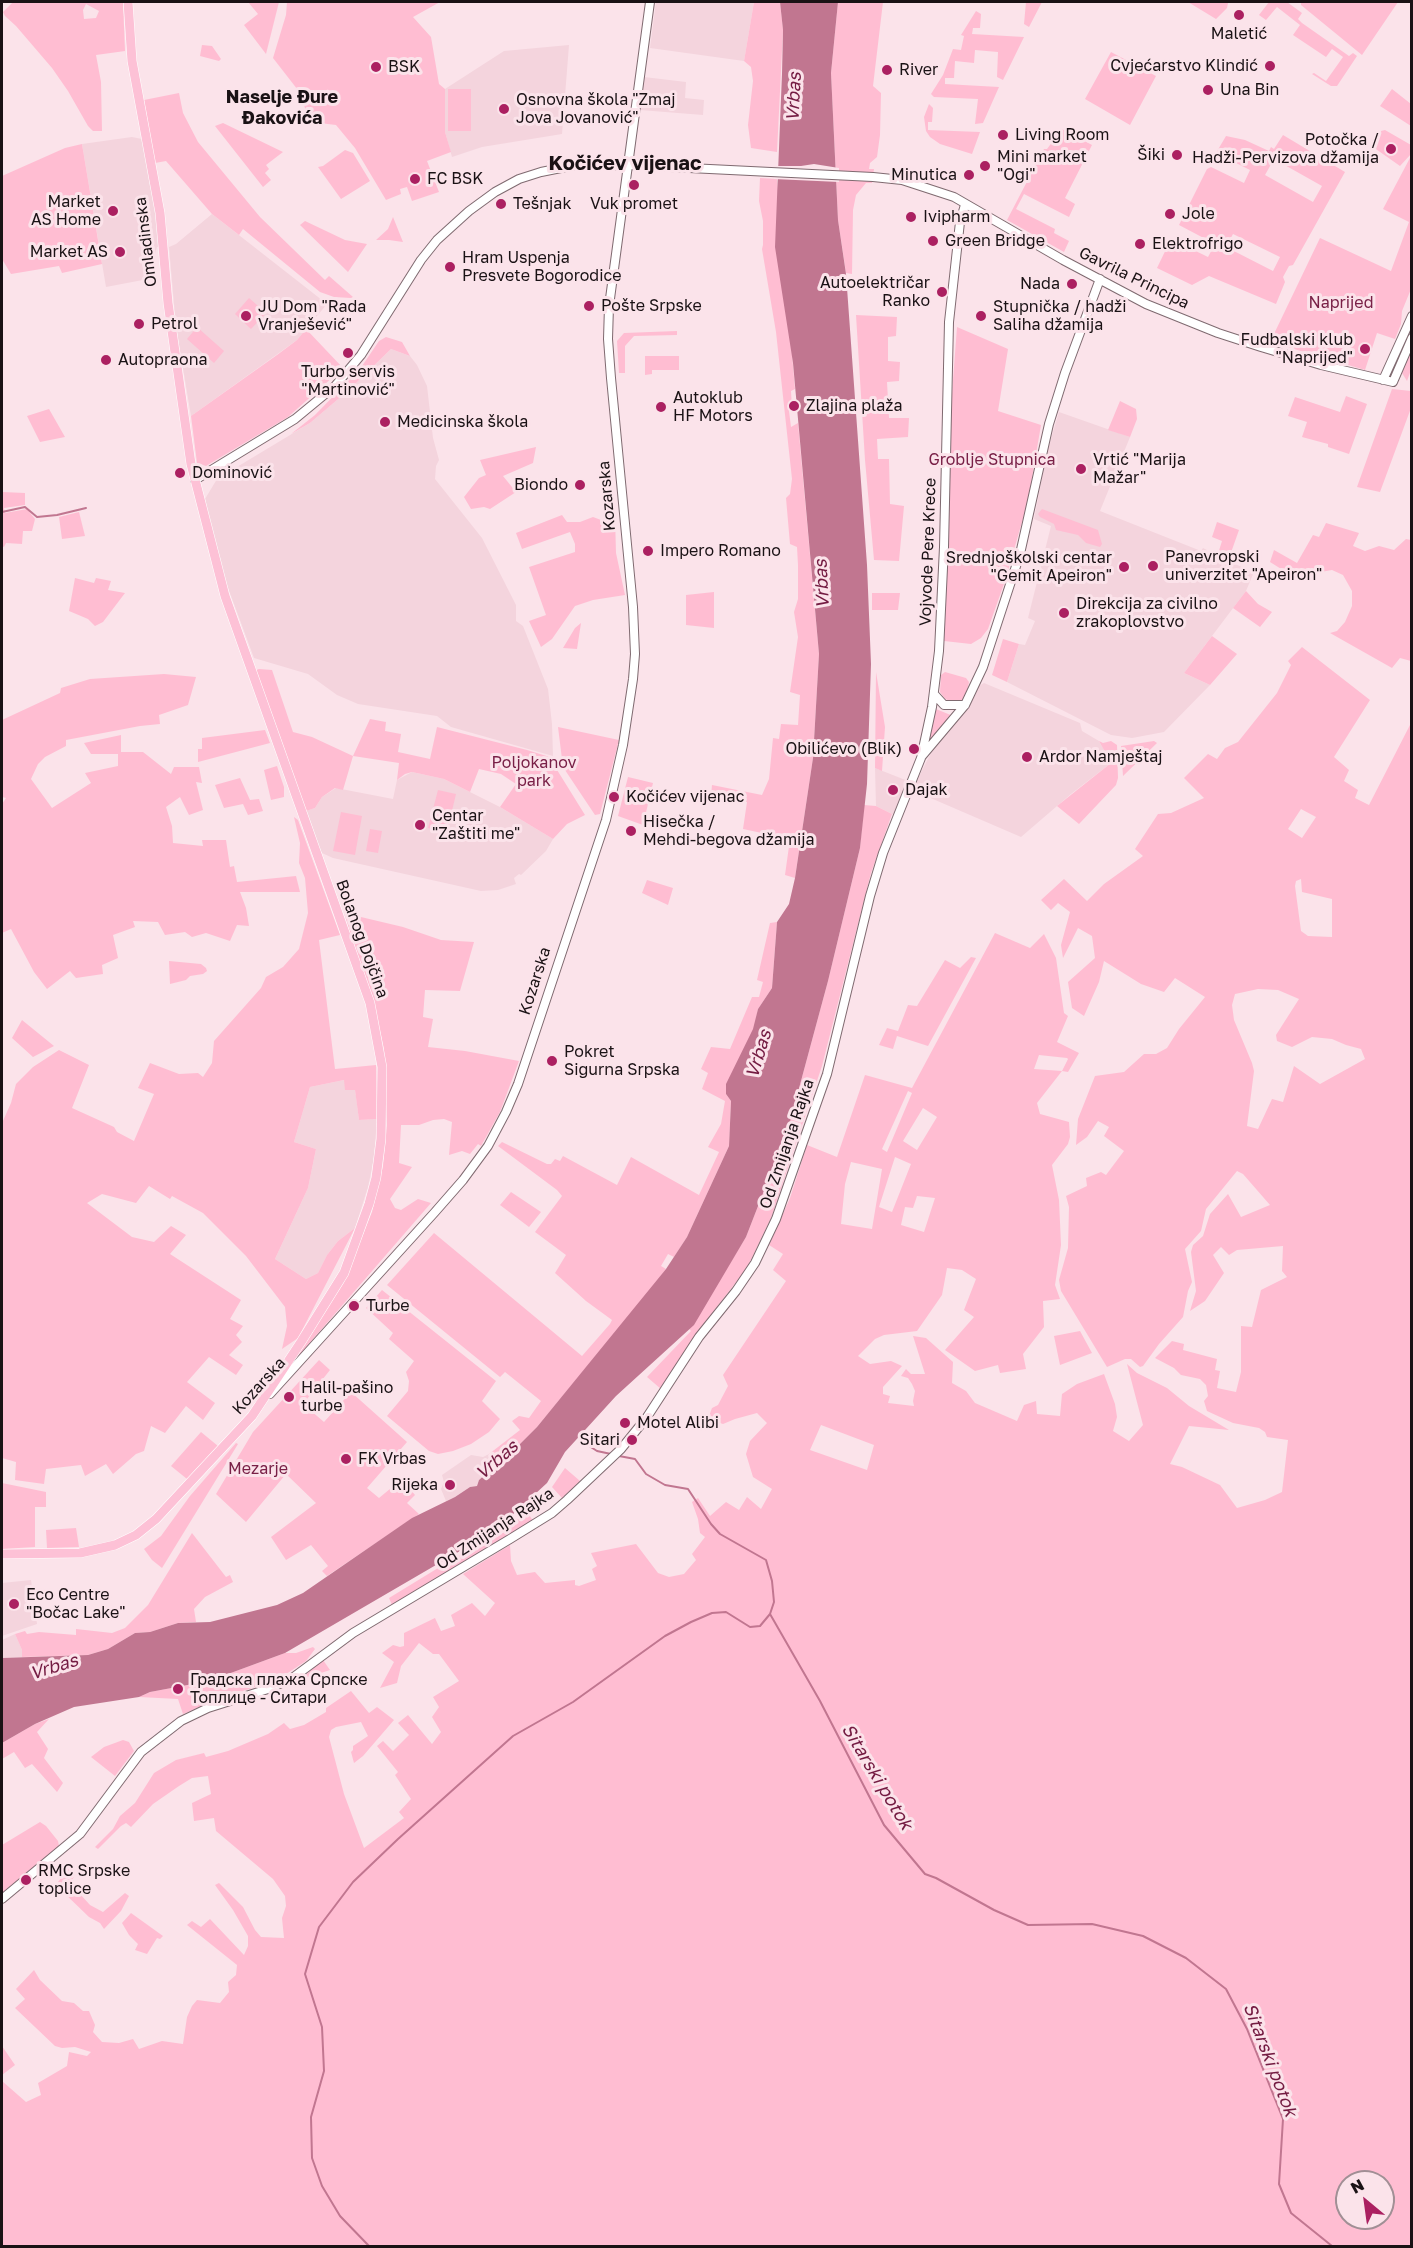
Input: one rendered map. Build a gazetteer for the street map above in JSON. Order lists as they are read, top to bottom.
{
  "streets": {
    "main road": [
      "Omladinska",
      "Gavrila Principa",
      "Kozarska",
      "Vojvode Pere Krece",
      "Bolanog Dojčina",
      "Od Zmijanja Rajka"
    ]
  },
  "crossings": [
    ["Omladinska", "Gavrila Principa"],
    ["Omladinska", "Bolanog Dojčina"],
    ["Gavrila Principa", "Kozarska"],
    ["Gavrila Principa", "Vojvode Pere Krece"],
    ["Gavrila Principa", "Bolanog Dojčina"],
    ["Kozarska", "Bolanog Dojčina"],
    ["Vojvode Pere Krece", "Od Zmijanja Rajka"]
  ],
  "districts": ["Naselje Đure Đakovića", "Kočićev vijenac"],
  "water": ["Vrbas", "Sitarski potok"],
  "parks": [
    "Naprijed",
    "Groblje Stupnica",
    "Poljokanov park",
    "Mezarje"
  ],
  "places": [
    "Maletić",
    "Cvjećarstvo Klindić",
    "BSK",
    "River",
    "Una Bin",
    "Osnovna škola \"Zmaj Jova Jovanović\"",
    "Living Room",
    "Potočka / Hadži-Pervizova džamija",
    "Šiki",
    "Mini market \"Ogi\"",
    "Minutica",
    "FC BSK",
    "Vuk promet",
    "Tešnjak",
    "Market AS Home",
    "Jole",
    "Ivipharm",
    "Green Bridge",
    "Elektrofrigo",
    "Market AS",
    "Hram Uspenja Presvete Bogorodice",
    "Nada",
    "Autoelektričar Ranko",
    "Pošte Srpske",
    "JU Dom \"Rada Vranješević\"",
    "Stupnička / hadži Saliha džamija",
    "Petrol",
    "Fudbalski klub \"Naprijed\"",
    "Turbo servis \"Martinović\"",
    "Autopraona",
    "Zlajina plaža",
    "Autoklub HF Motors",
    "Medicinska škola",
    "Vrtić \"Marija Mažar\"",
    "Dominović",
    "Biondo",
    "Impero Romano",
    "Panevropski univerzitet \"Apeiron\"",
    "Srednjoškolski centar \"Gemit Apeiron\"",
    "Direkcija za civilno zrakoplovstvo",
    "Obilićevo (Blik)",
    "Ardor Namještaj",
    "Dajak",
    "Kočićev vijenac",
    "Centar \"Zaštiti me\"",
    "Hisečka / Mehdi-begova džamija",
    "Pokret Sigurna Srpska",
    "Turbe",
    "Halil-pašino turbe",
    "Motel Alibi",
    "Sitari",
    "FK Vrbas",
    "Rijeka",
    "Eco Centre \"Bočac Lake\"",
    "Градска плажа Српске Топлице - Ситари",
    "RMC Srpske toplice"
  ],
  "north": "top left"
}
